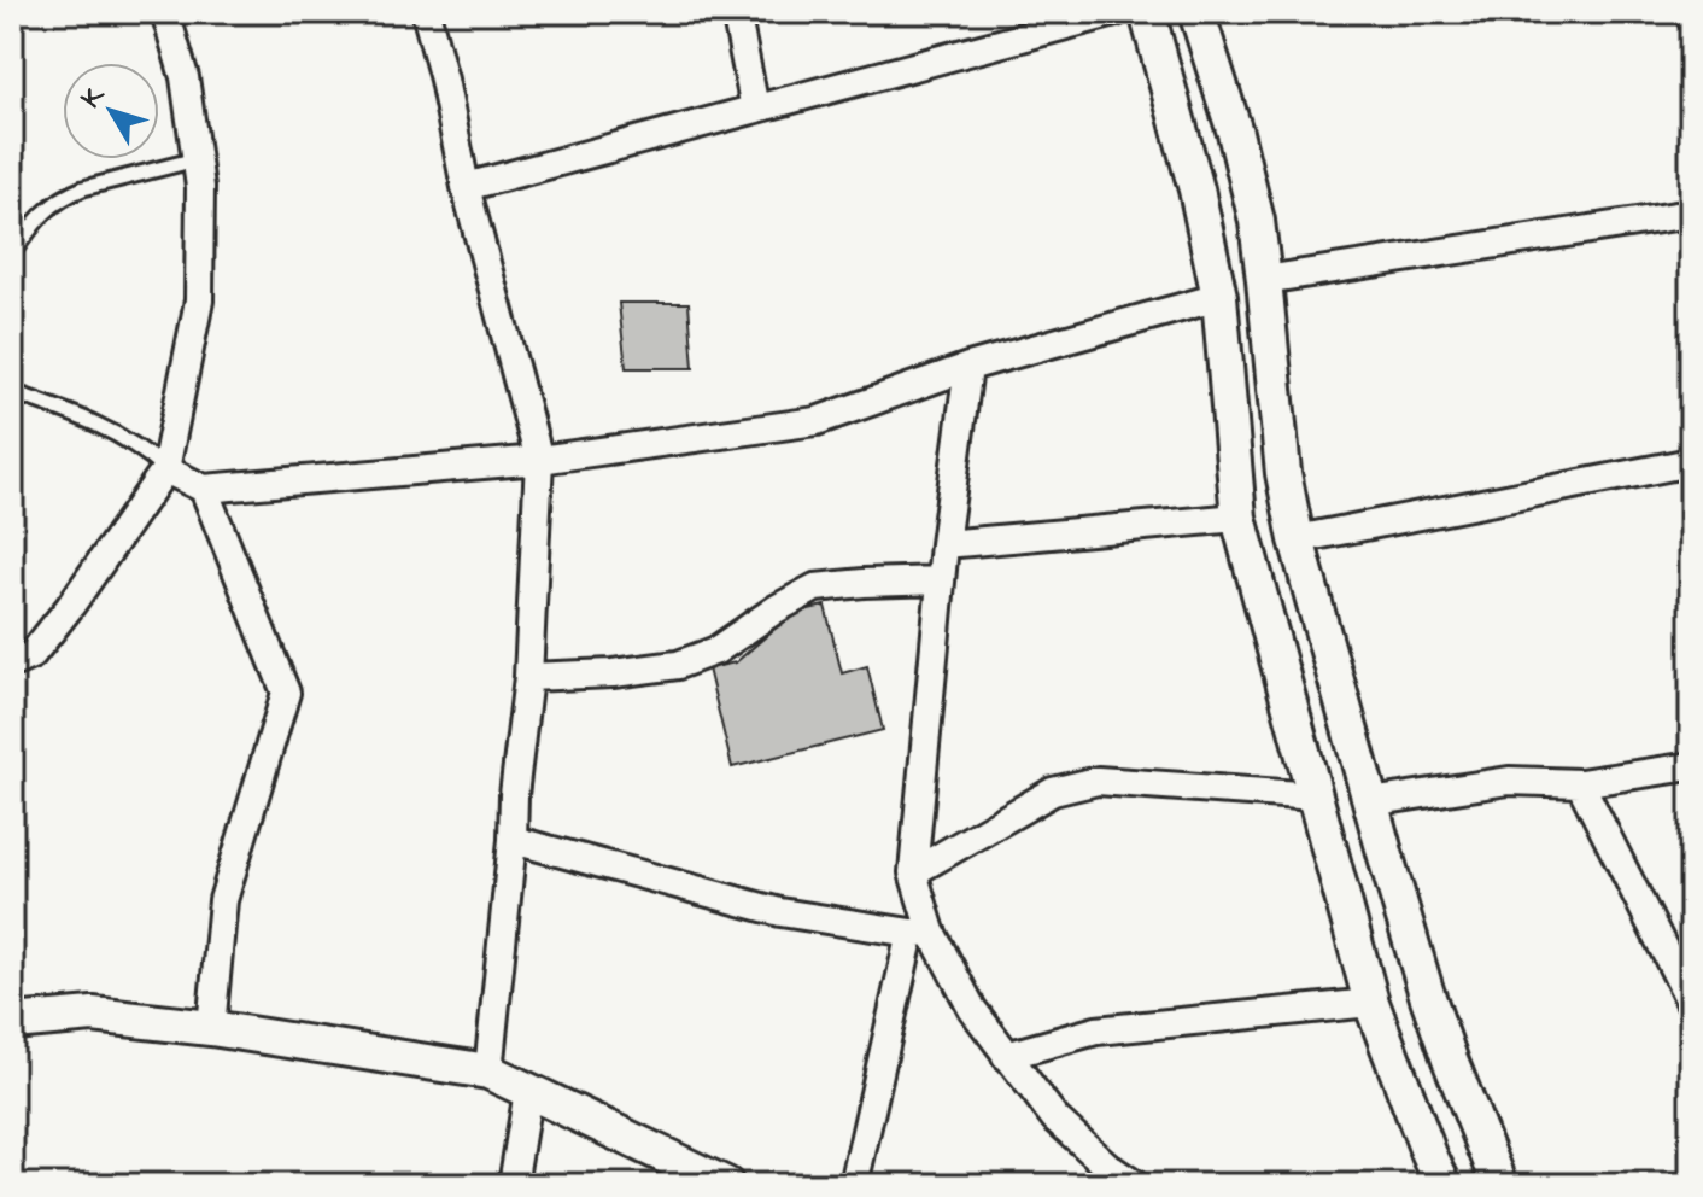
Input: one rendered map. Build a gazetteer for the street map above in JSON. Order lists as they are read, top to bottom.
{
  "north": "top left"
}
